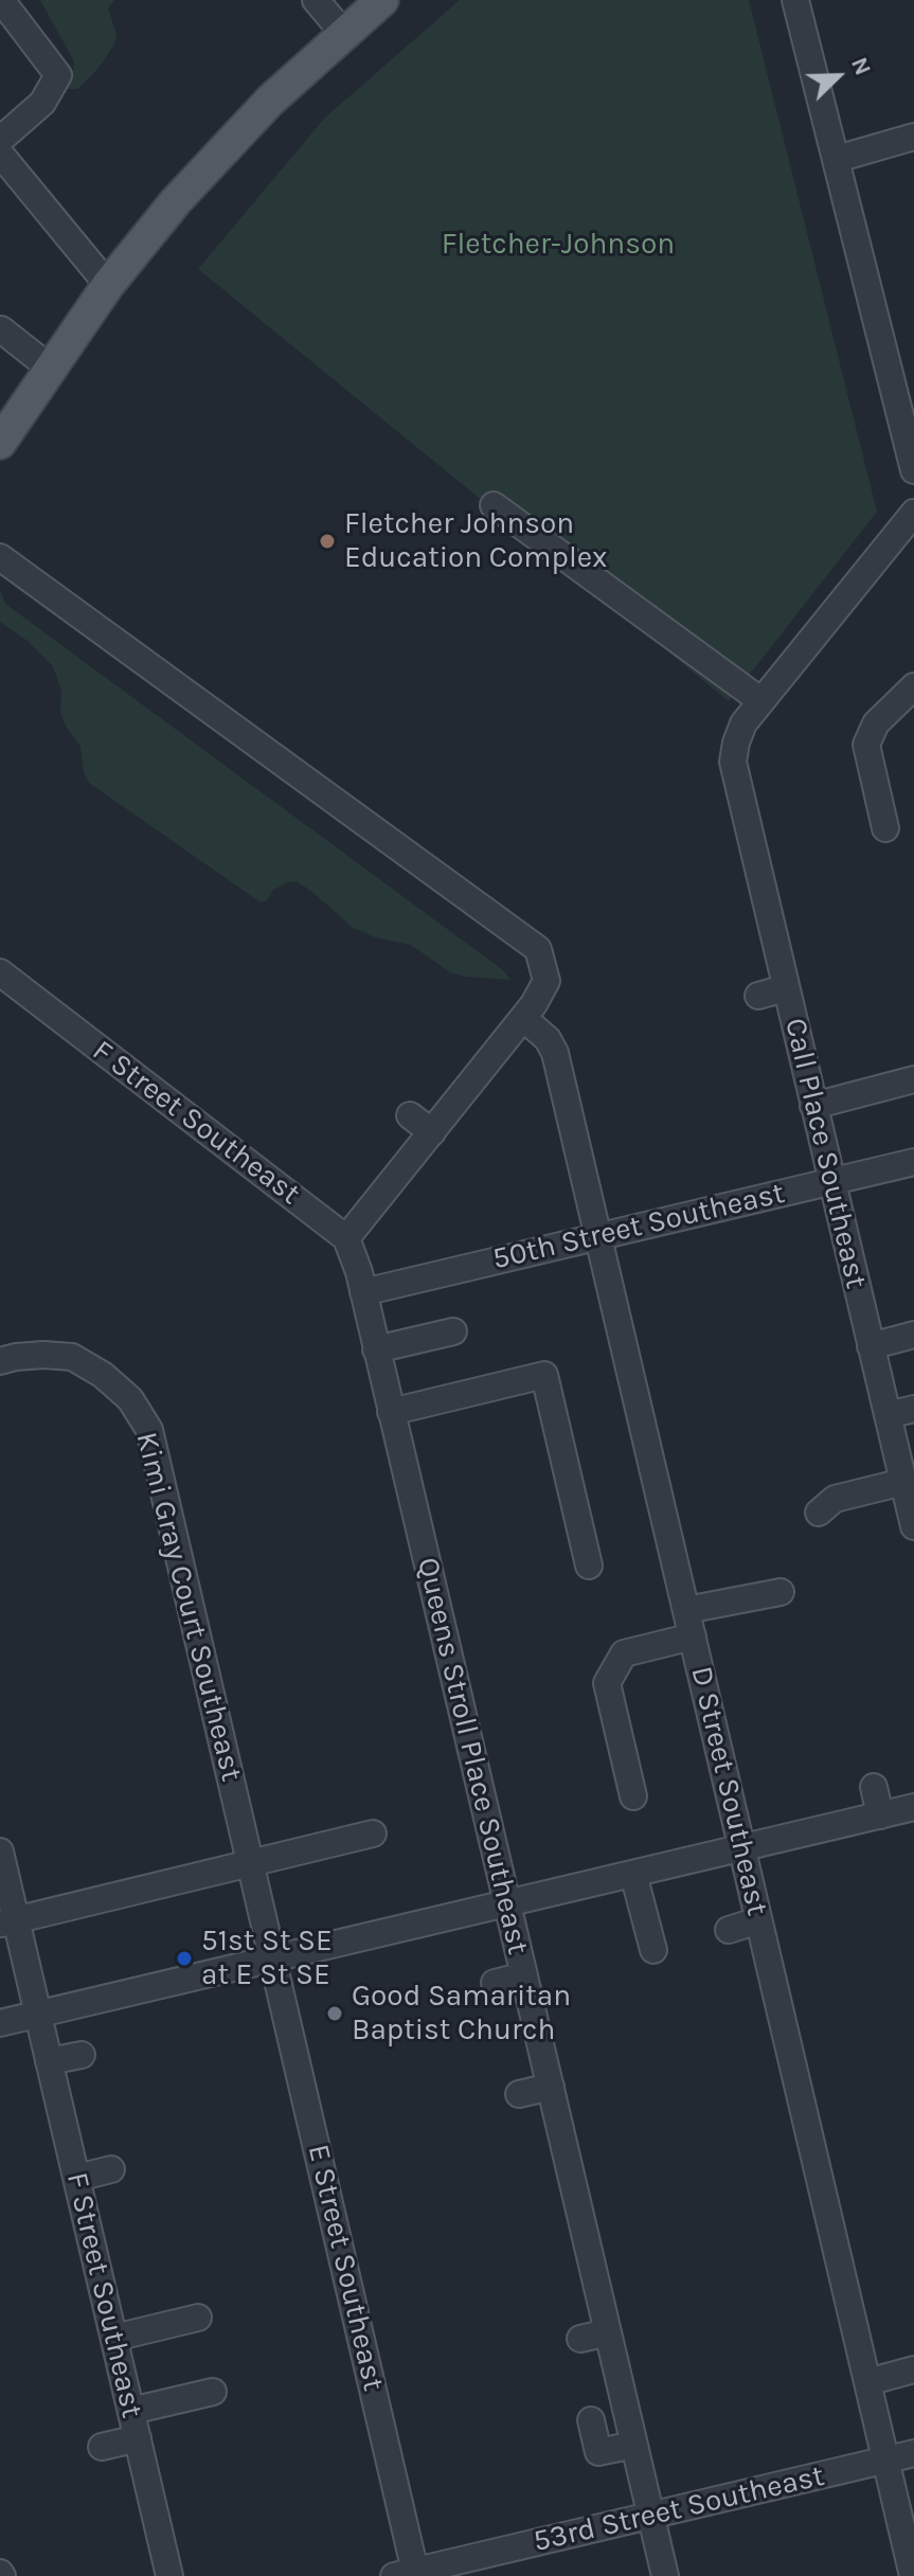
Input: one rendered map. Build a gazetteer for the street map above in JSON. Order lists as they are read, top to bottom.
{
  "streets": {
    "street": [
      "F Street Southeast",
      "Call Place Southeast",
      "50th Street Southeast",
      "Kimi Gray Court Southeast",
      "Queens Stroll Place Southeast",
      "D Street Southeast",
      "E Street Southeast",
      "53rd Street Southeast"
    ]
  },
  "crossings": [
    ["Call Place Southeast", "50th Street Southeast"],
    ["50th Street Southeast", "Queens Stroll Place Southeast"],
    ["50th Street Southeast", "D Street Southeast"],
    ["Kimi Gray Court Southeast", "E Street Southeast"],
    ["Queens Stroll Place Southeast", "53rd Street Southeast"],
    ["D Street Southeast", "53rd Street Southeast"],
    ["E Street Southeast", "53rd Street Southeast"]
  ],
  "parks": ["Fletcher-Johnson"],
  "places": ["Fletcher Johnson Education Complex", "51st St SE at E St SE", "Good Samaritan Baptist Church"],
  "north": "top right"
}
